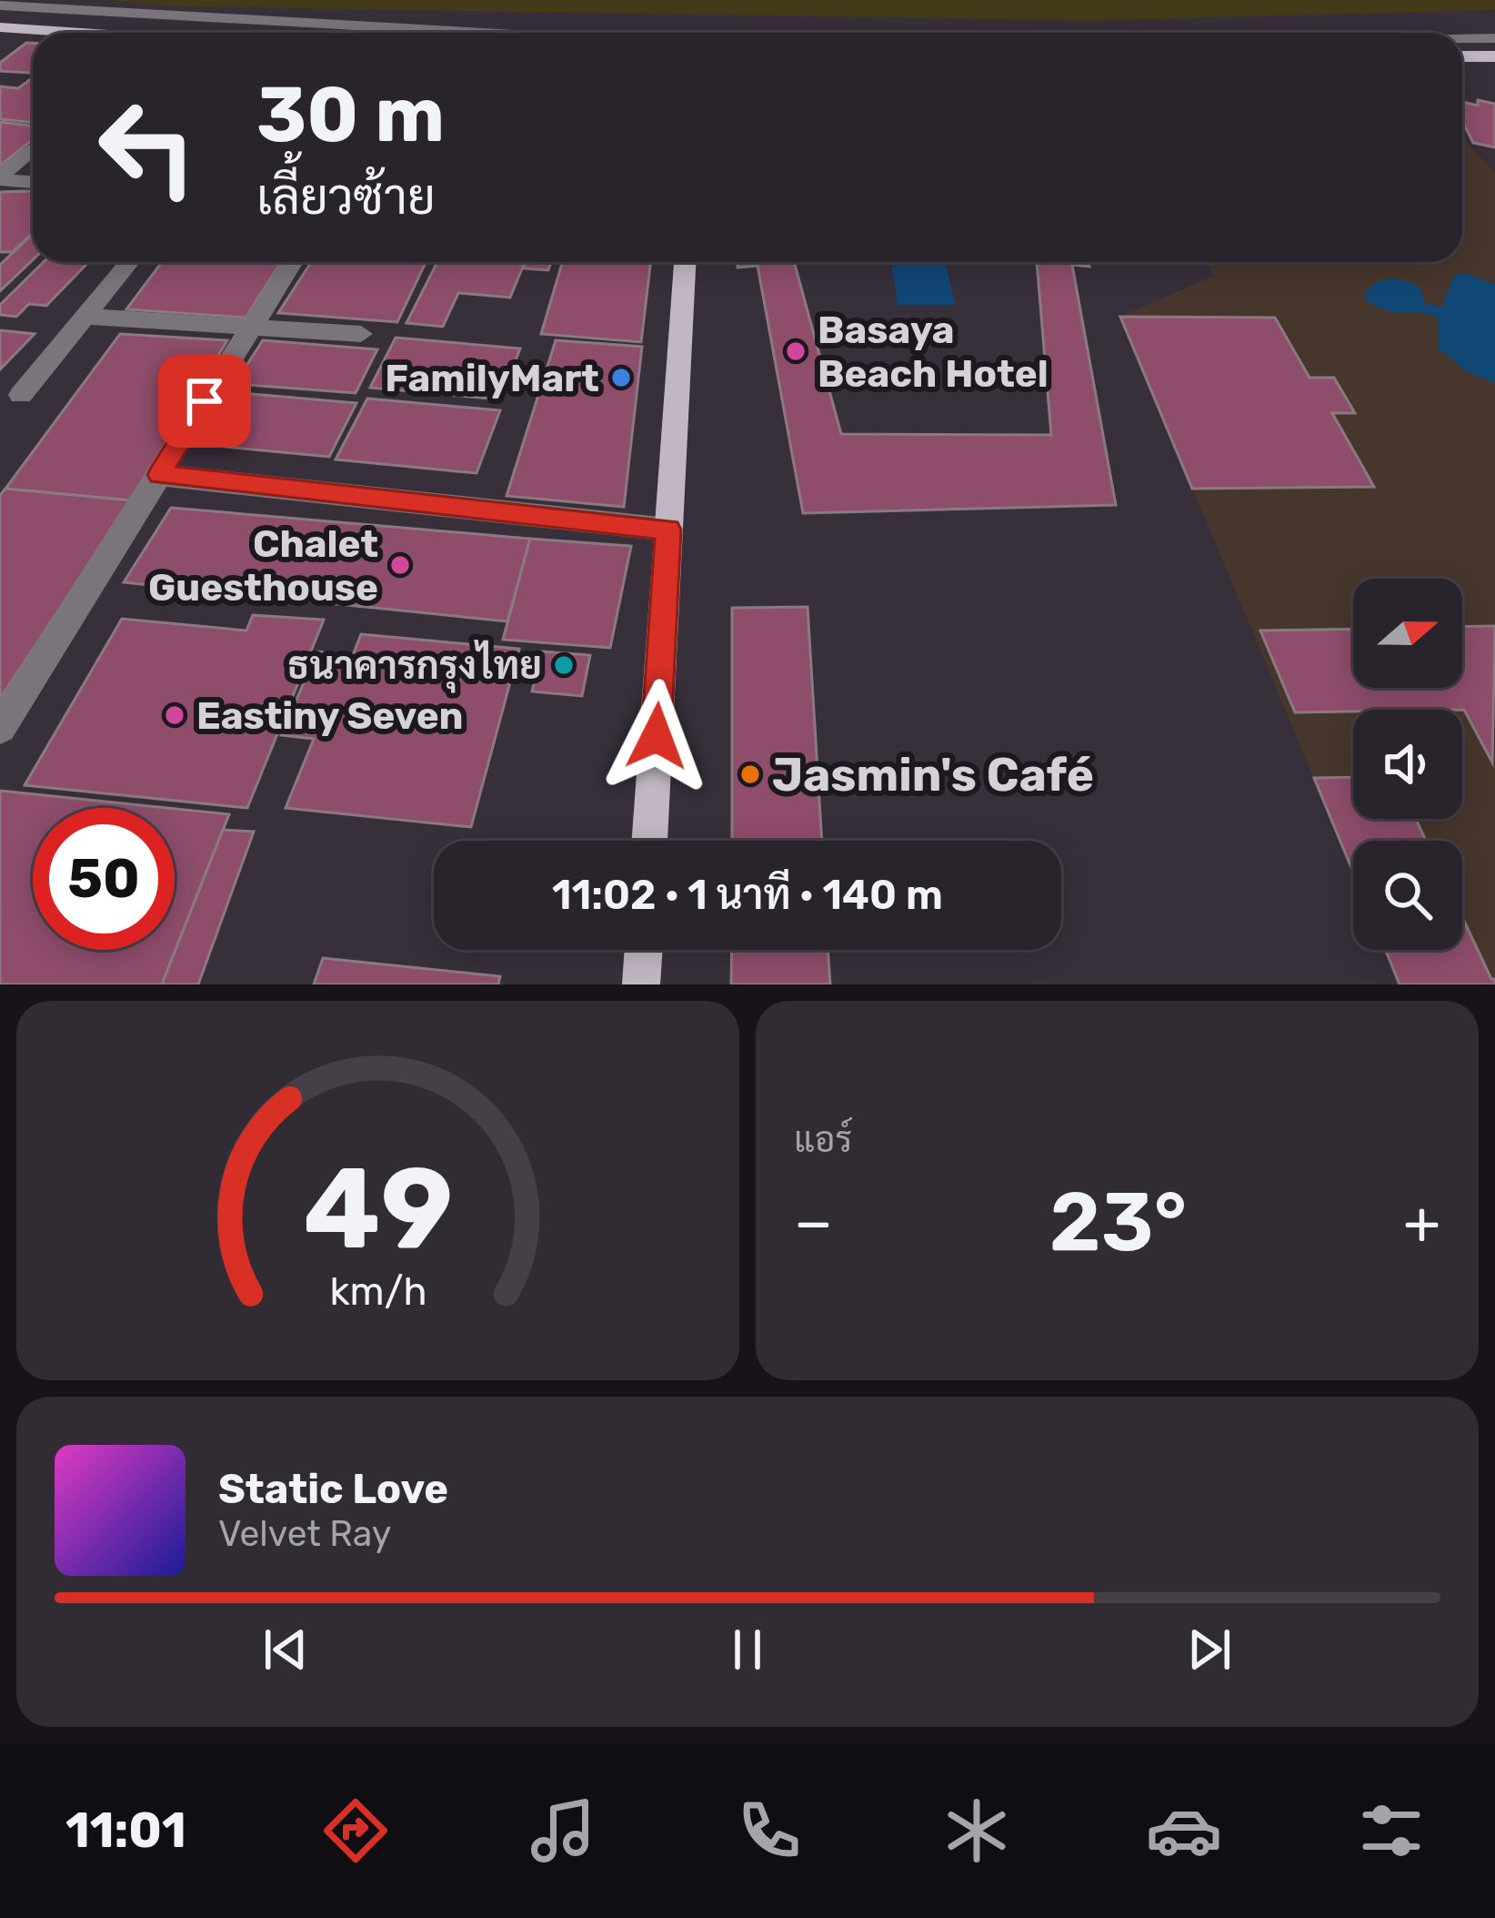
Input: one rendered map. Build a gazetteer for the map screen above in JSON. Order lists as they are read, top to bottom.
{
  "places": [
    "Basaya Beach Hotel",
    "FamilyMart",
    "Chalet Guesthouse",
    "ธนาคารกรุงไทย",
    "Eastiny Seven",
    "Jasmin's Café"
  ],
  "north": "right",
  "page": {
    "turn": ["30 m", "เลี้ยวซ้าย"],
    "limit": "50",
    "trip": "11:02 · 1 นาที · 140 m",
    "tile": "แอร์",
    "heat": ["−", "23°", "+"],
    "song": ["Static Love", "Velvet Ray"],
    "tabs": "11:01",
    "gauge": ["49", "km/h"]
  }
}
